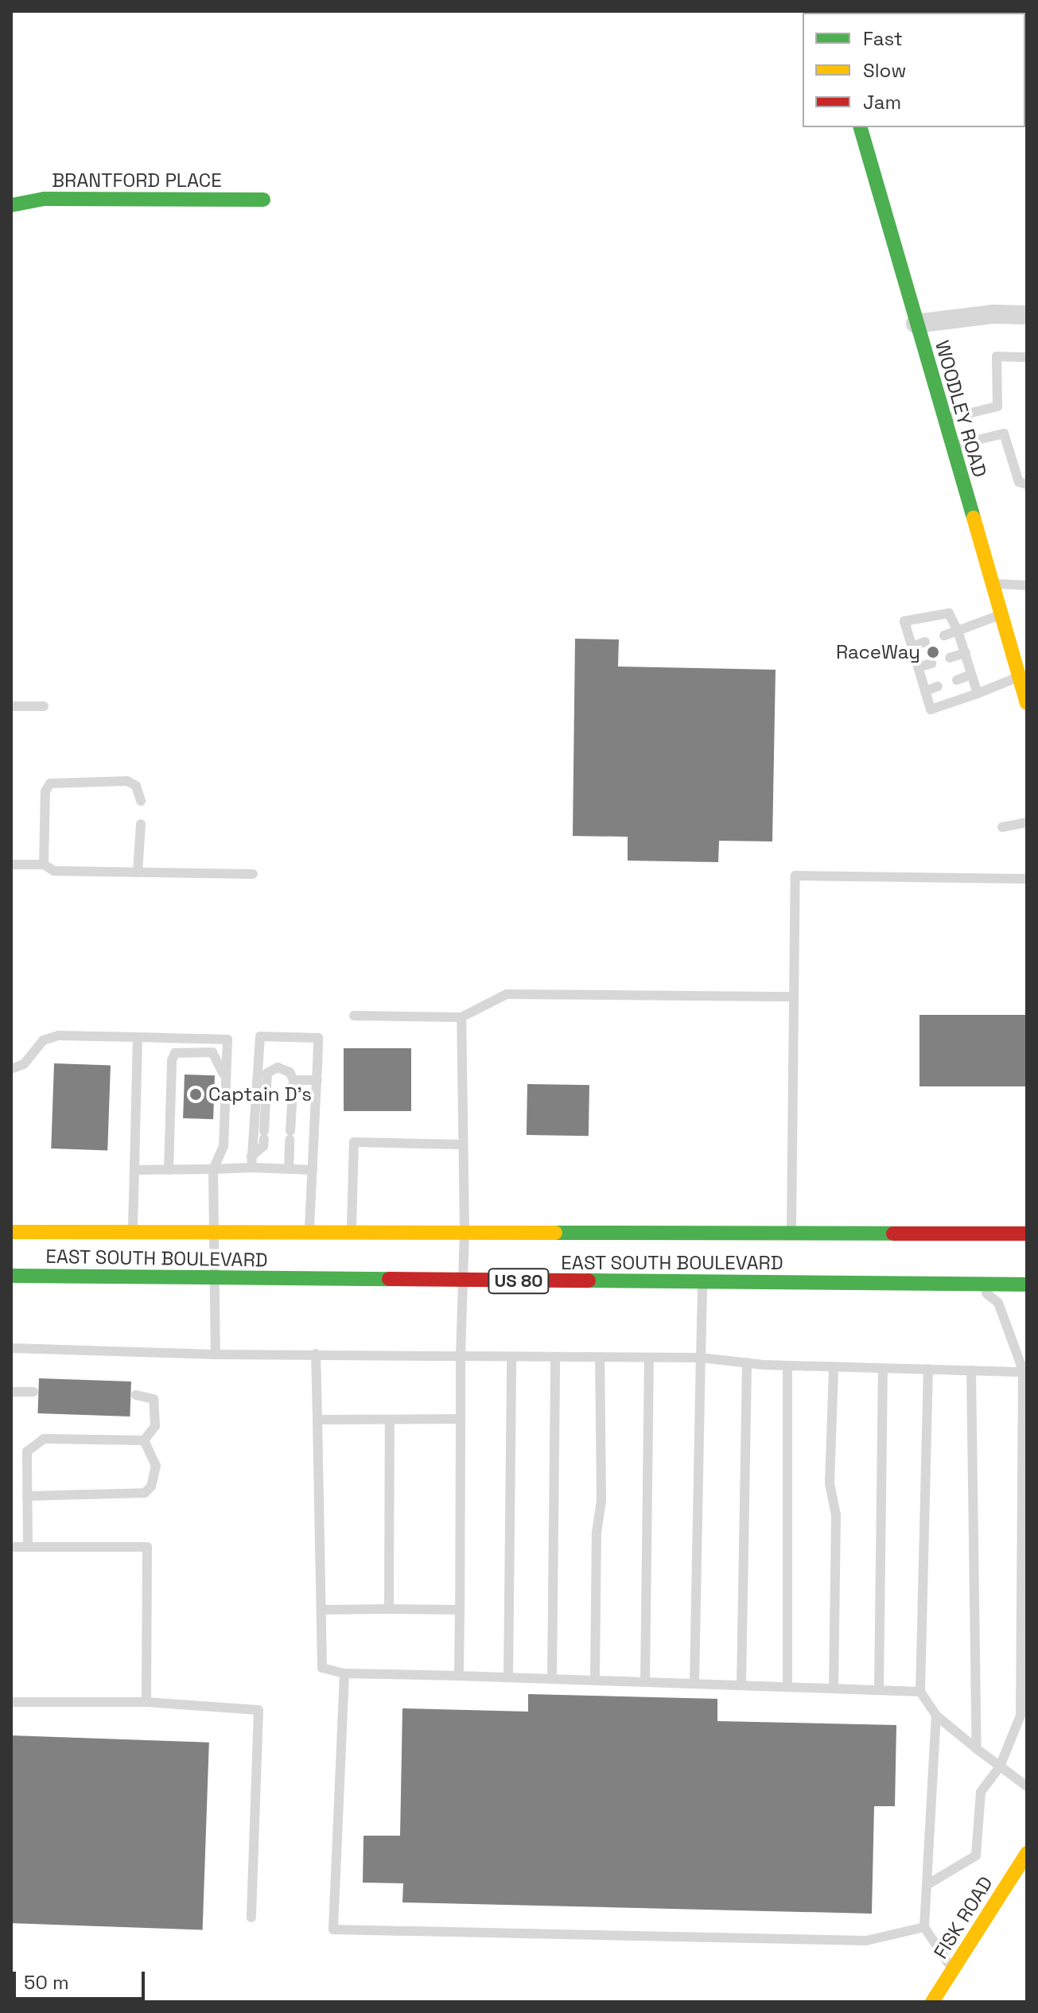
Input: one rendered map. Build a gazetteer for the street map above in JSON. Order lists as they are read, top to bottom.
{
  "streets": {
    "main road": [
      "BRANTFORD PLACE",
      "WOODLEY ROAD",
      "EAST SOUTH BOULEVARD",
      "US 80",
      "FISK ROAD"
    ]
  },
  "places": ["RaceWay", "Captain D's"],
  "legend": ["Fast", "Slow", "Jam"],
  "scale_bar": "50 m"
}
